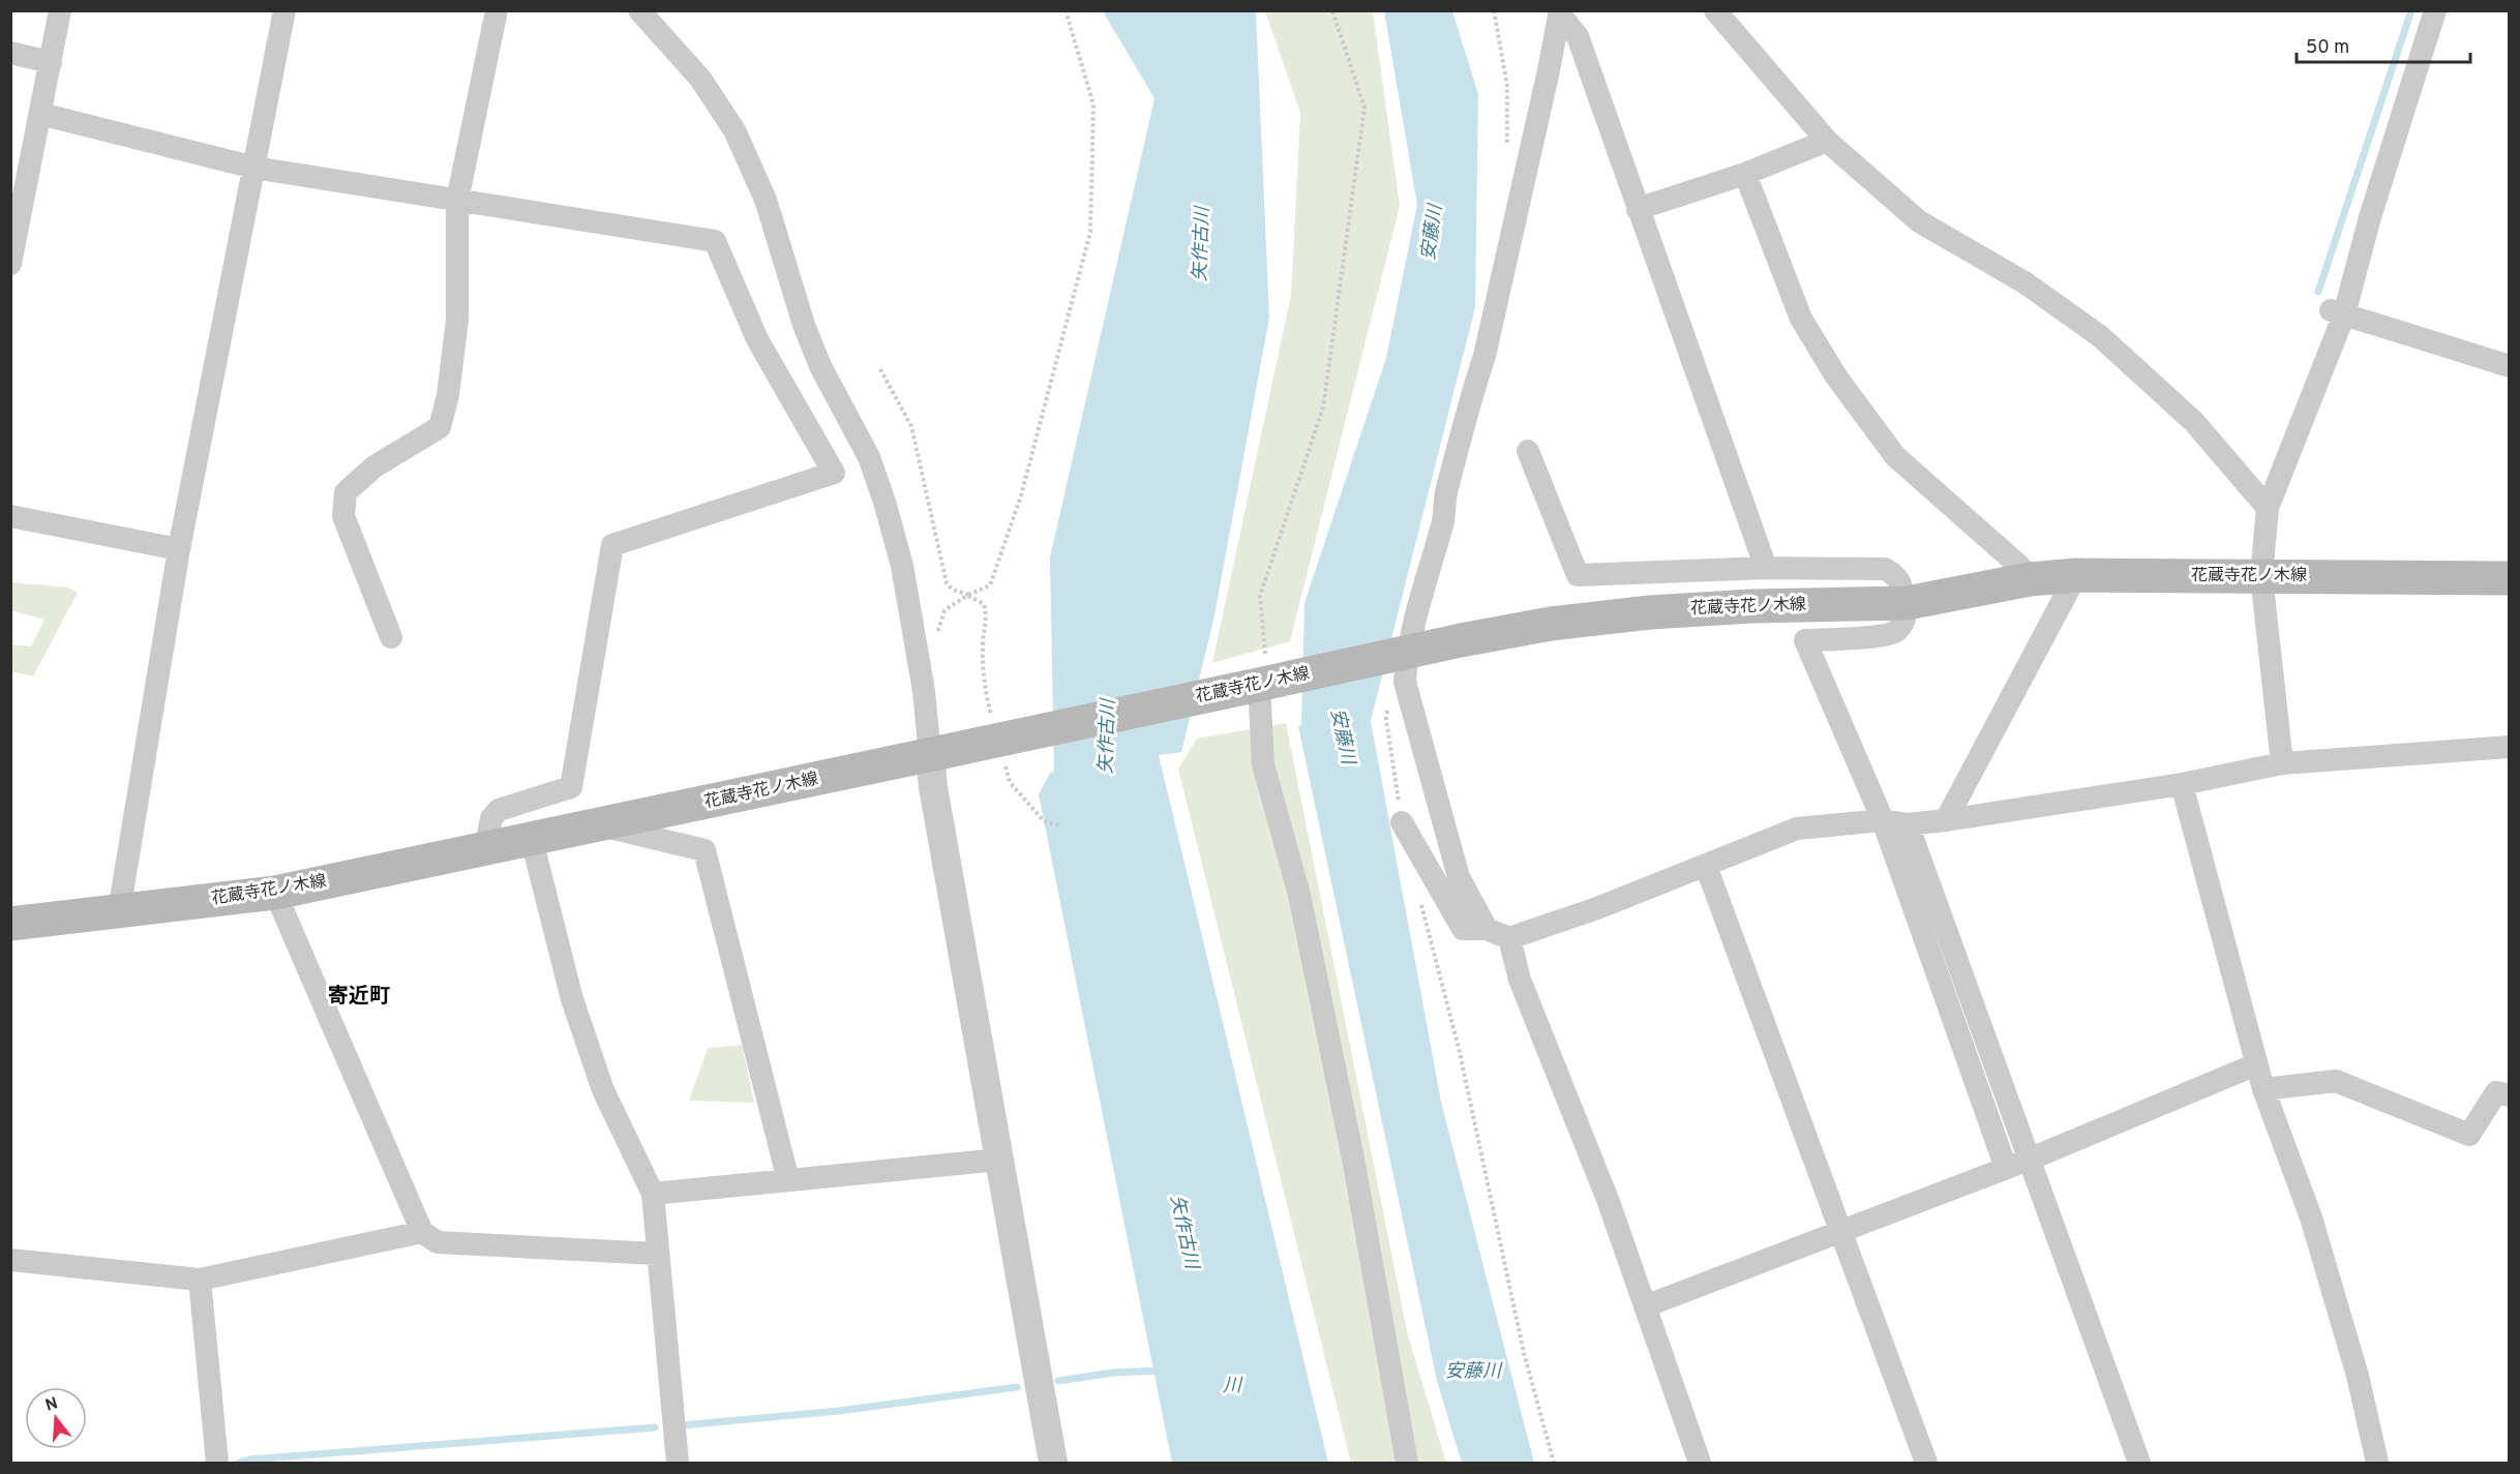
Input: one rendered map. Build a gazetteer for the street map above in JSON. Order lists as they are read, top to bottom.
{
  "streets": {
    "main road": ["花蔵寺花ノ木線"]
  },
  "districts": ["寄近町"],
  "water": ["安藤川", "矢作古川", "川"],
  "scale_bar": "50 m",
  "north": "top"
}
